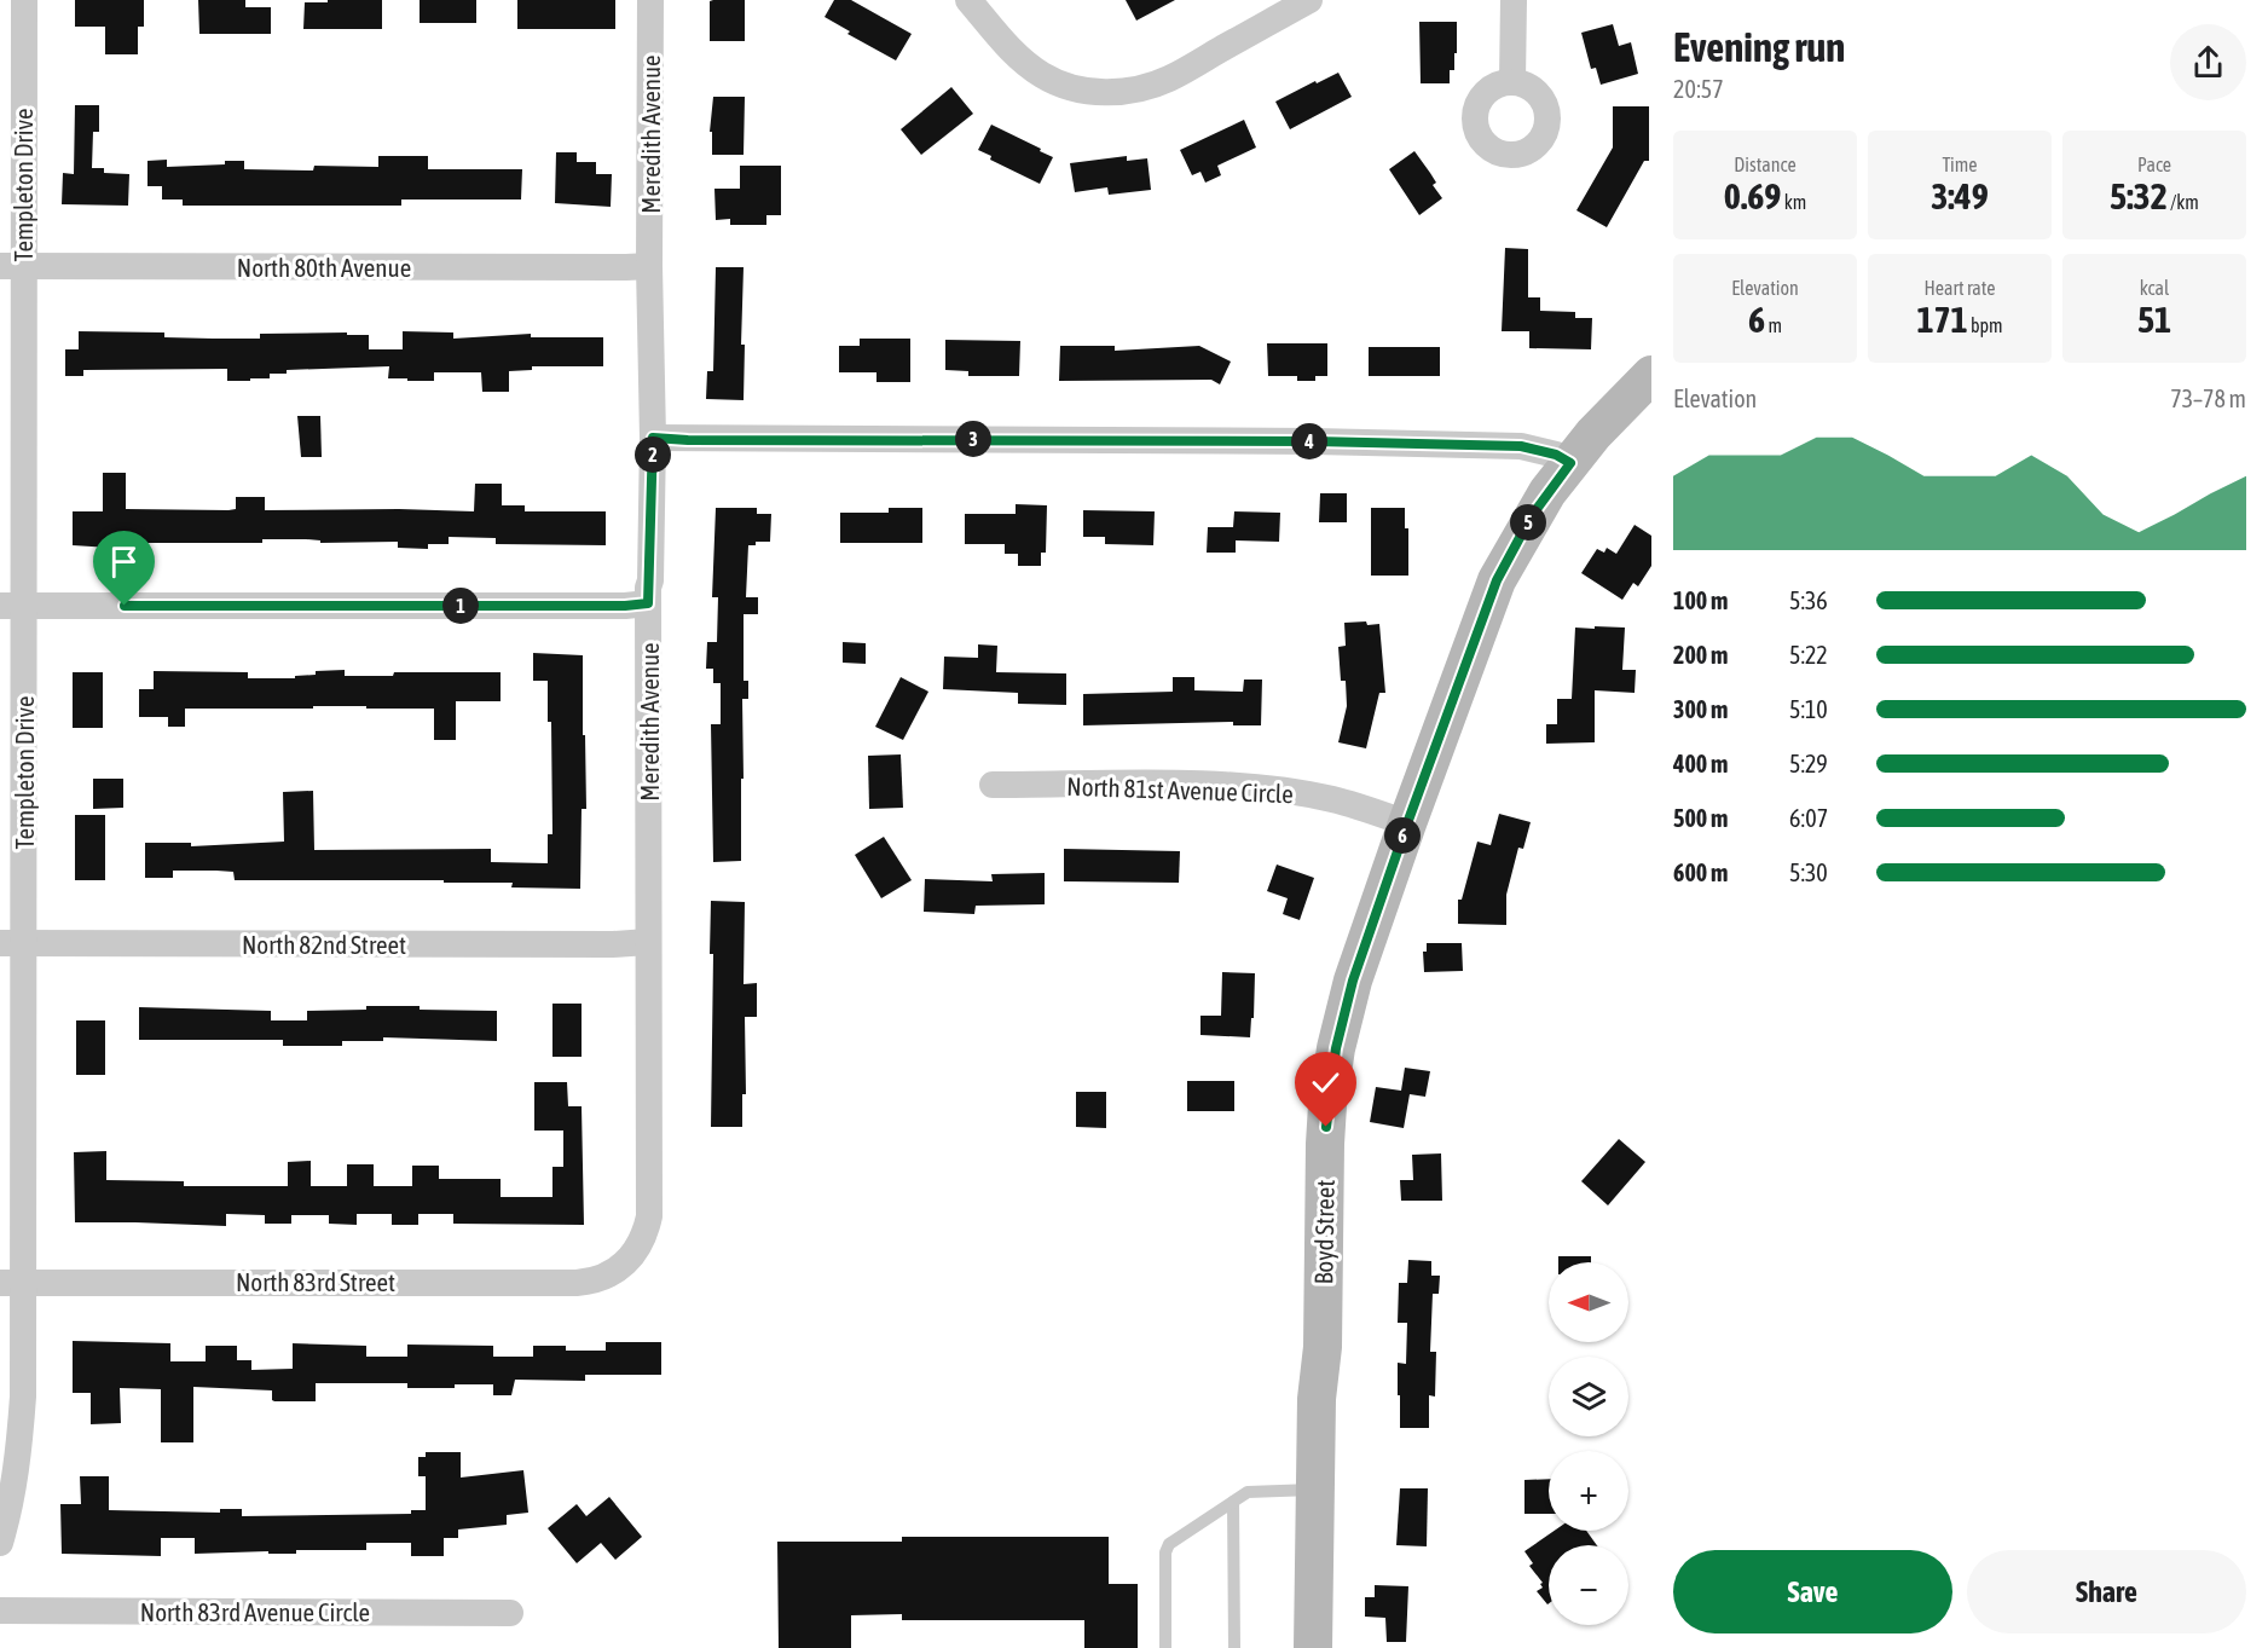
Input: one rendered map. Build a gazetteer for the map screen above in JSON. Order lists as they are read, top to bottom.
{
  "streets": {
    "street": [
      "Meredith Avenue",
      "Templeton Drive",
      "North 80th Avenue",
      "North 81st Avenue Circle",
      "North 82nd Street",
      "Boyd Street",
      "North 83rd Street",
      "North 83rd Avenue Circle"
    ]
  },
  "crossings": [
    ["Meredith Avenue", "North 80th Avenue"],
    ["Meredith Avenue", "North 82nd Street"],
    ["Meredith Avenue", "North 83rd Street"],
    ["Templeton Drive", "North 80th Avenue"],
    ["Templeton Drive", "North 82nd Street"],
    ["Templeton Drive", "North 83rd Street"],
    ["North 81st Avenue Circle", "Boyd Street"]
  ],
  "north": "left",
  "page": {
    "heading": ["Evening run", "20:57"],
    "stats": [
      ["Distance", "0.69 km"],
      ["Time", "3:49"],
      ["Pace", "5:32 /km"],
      ["Elevation", "6 m"],
      ["Heart rate", "171 bpm"],
      ["kcal", "51"]
    ],
    "chart": ["Elevation", "73–78 m"],
    "pins": [
      "3",
      "4",
      "2",
      "5",
      "1",
      "6"
    ],
    "list": [
      {
        "name": "100 m",
        "note": "5:36"
      },
      {
        "name": "200 m",
        "note": "5:22"
      },
      {
        "name": "300 m",
        "note": "5:10"
      },
      {
        "name": "400 m",
        "note": "5:29"
      },
      {
        "name": "500 m",
        "note": "6:07"
      },
      {
        "name": "600 m",
        "note": "5:30"
      }
    ],
    "map_buttons": ["+", "−"],
    "buttons": ["Save", "Share"]
  }
}
